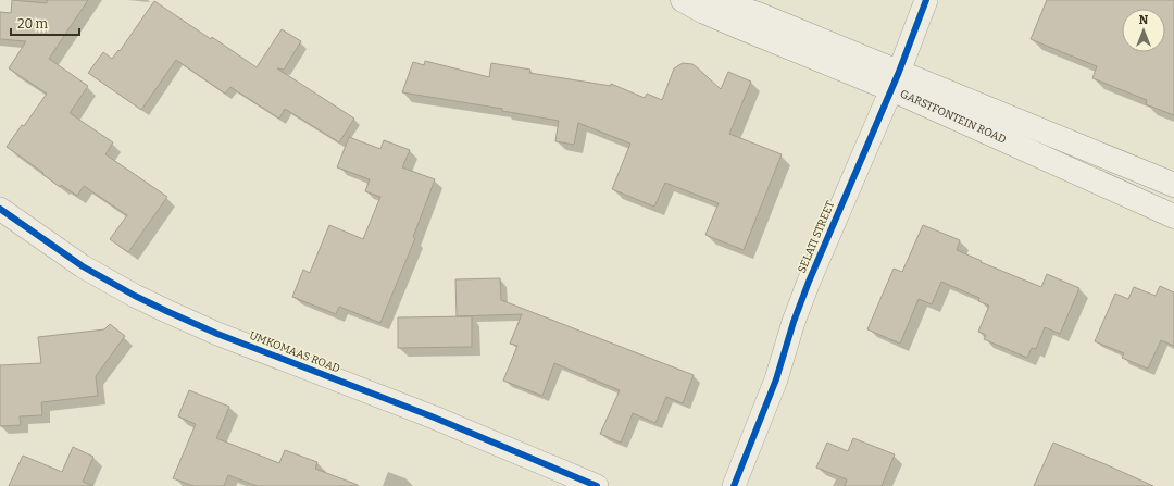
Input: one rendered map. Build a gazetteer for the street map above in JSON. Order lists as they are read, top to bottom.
{
  "streets": {
    "main road": ["GARSTFONTEIN ROAD"],
    "street": ["UMKOMAAS ROAD"],
    "cycle path": ["SELATI STREET"]
  },
  "scale_bar": "20 m",
  "north": "top"
}
